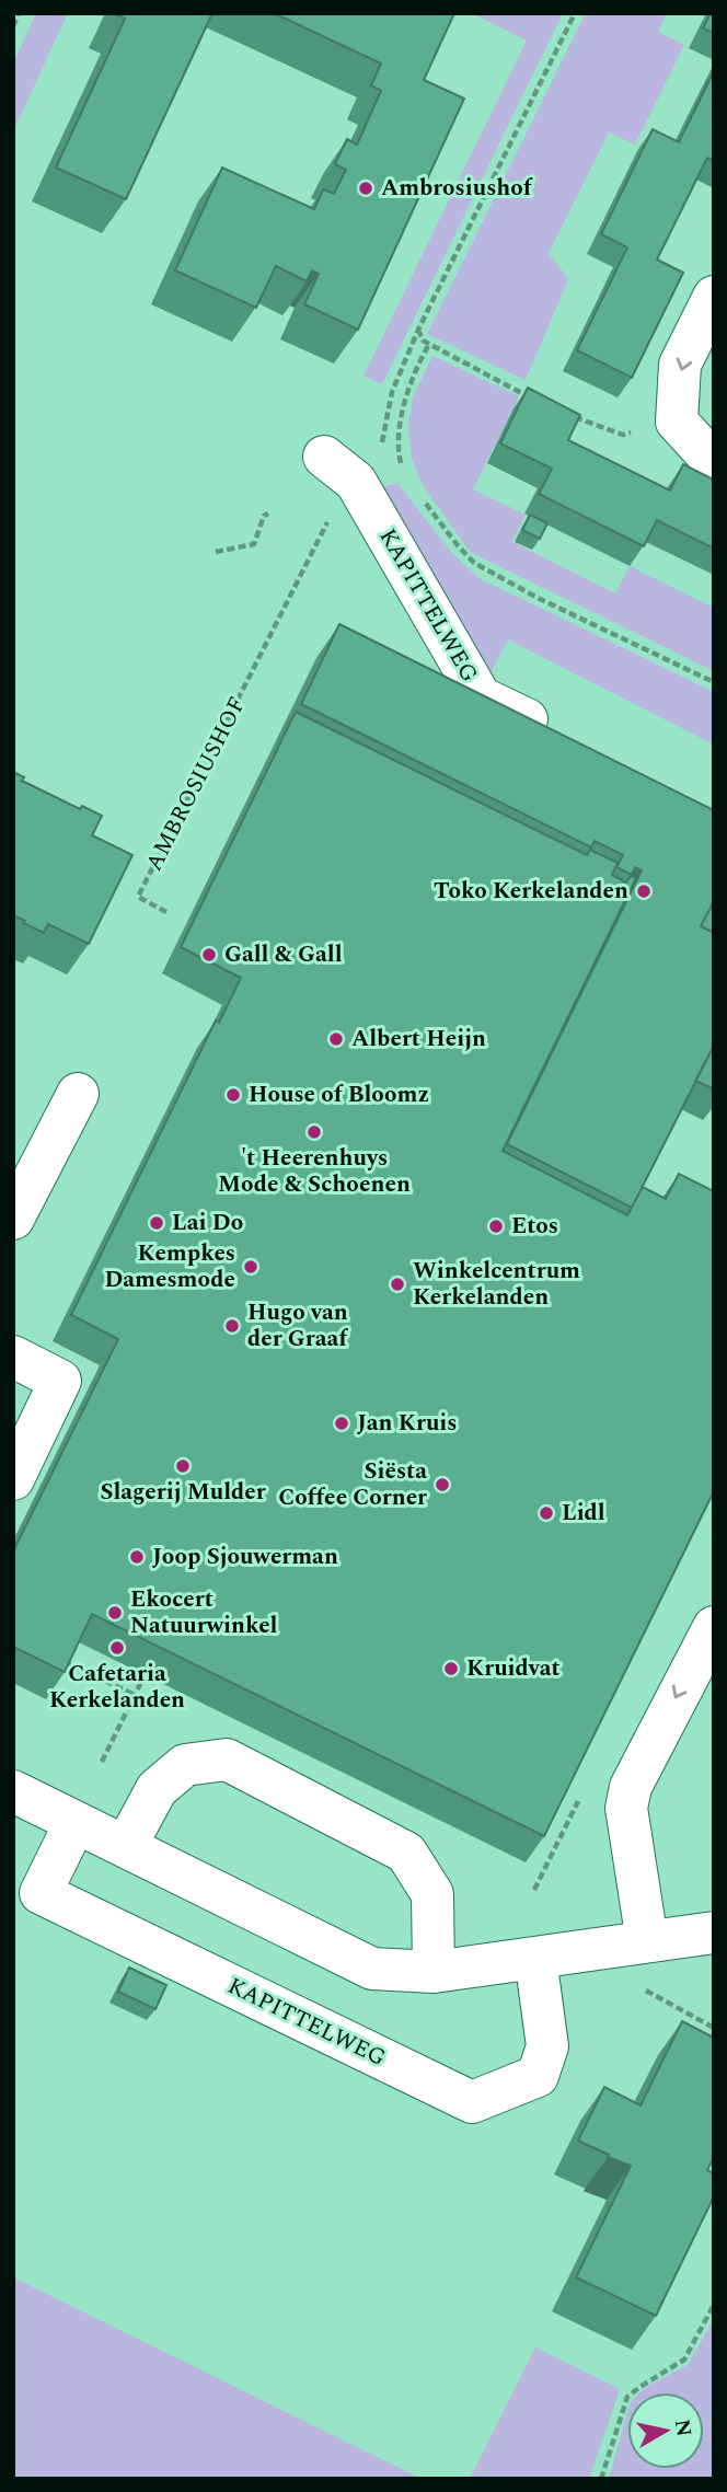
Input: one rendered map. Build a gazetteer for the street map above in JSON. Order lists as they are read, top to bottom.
{
  "streets": {
    "street": ["KAPITTELWEG"],
    "path": ["AMBROSIUSHOF"]
  },
  "crossings": [
    ["KAPITTELWEG", "AMBROSIUSHOF"]
  ],
  "places": [
    "Ambrosiushof",
    "Toko Kerkelanden",
    "Gall & Gall",
    "Albert Heijn",
    "House of Bloomz",
    "'t Heerenhuys Mode & Schoenen",
    "Lai Do",
    "Etos",
    "Kempkes Damesmode",
    "Winkelcentrum Kerkelanden",
    "Hugo van der Graaf",
    "Jan Kruis",
    "Slagerij Mulder",
    "Siësta Coffee Corner",
    "Lidl",
    "Joop Sjouwerman",
    "Ekocert Natuurwinkel",
    "Cafetaria Kerkelanden",
    "Kruidvat"
  ],
  "north": "right"
}
